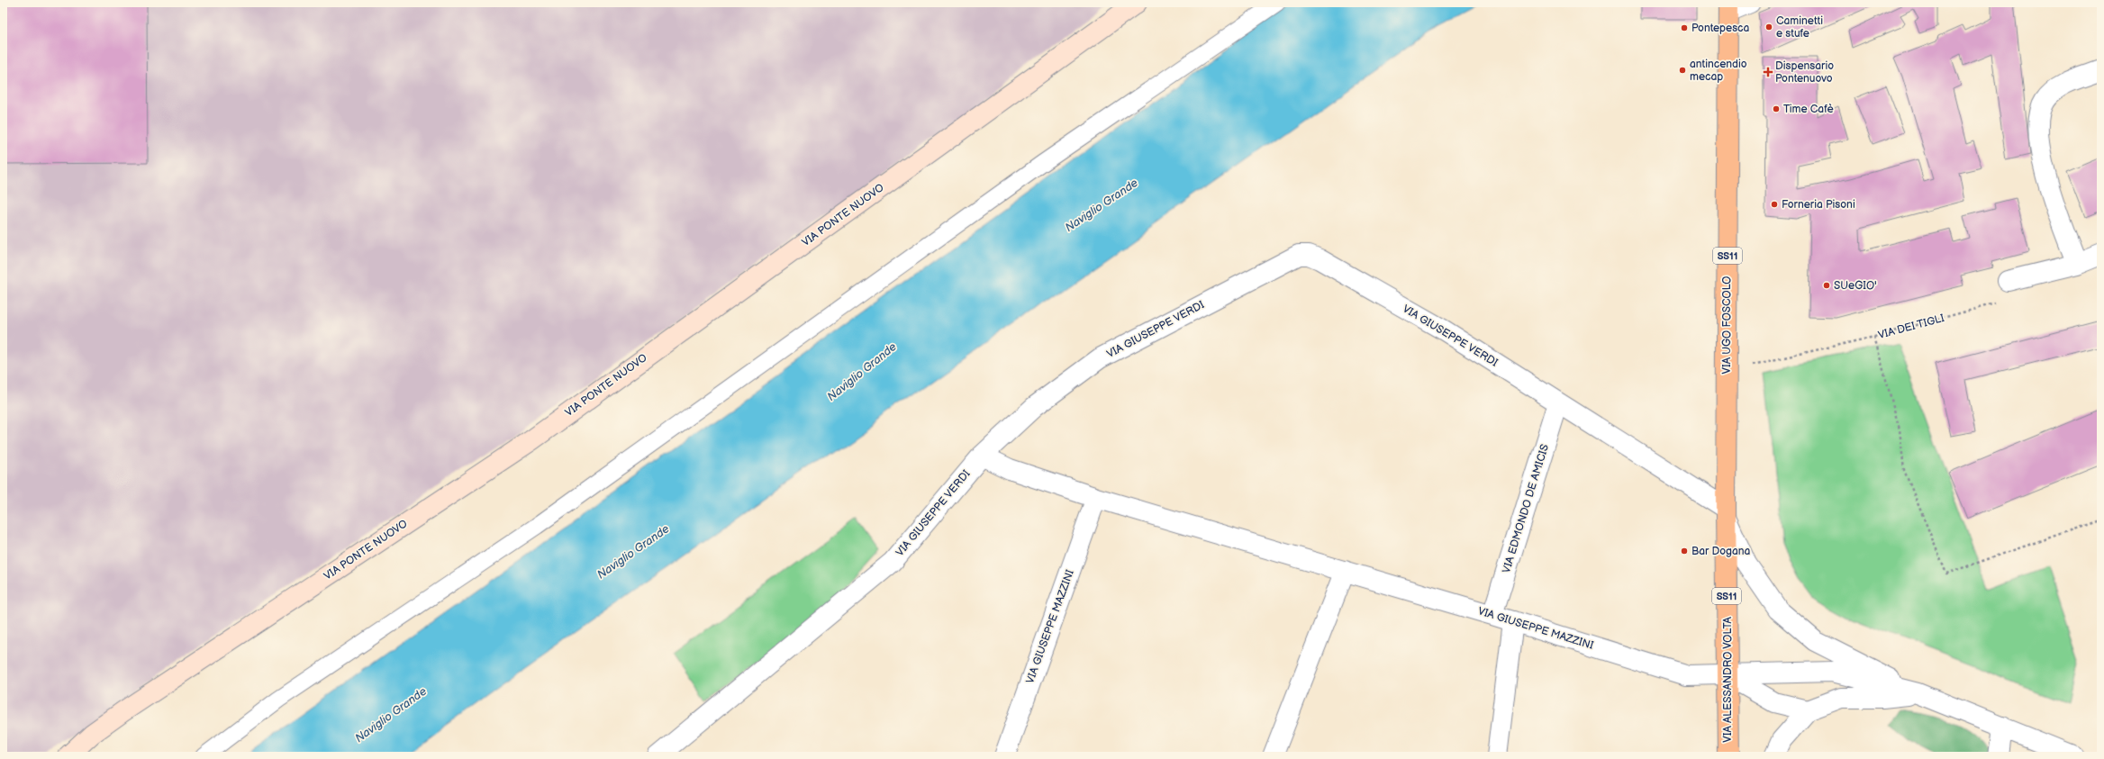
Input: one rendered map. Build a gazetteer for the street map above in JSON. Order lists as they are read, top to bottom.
{
  "streets": {
    "main road": ["SS11", "VIA UGO FOSCOLO", "VIA ALESSANDRO VOLTA"],
    "street": [
      "VIA PONTE NUOVO",
      "VIA GIUSEPPE VERDI",
      "VIA EDMONDO DE AMICIS",
      "VIA GIUSEPPE MAZZINI"
    ],
    "path": ["VIA DEI TIGLI"]
  },
  "crossings": [
    ["VIA UGO FOSCOLO", "VIA DEI TIGLI"],
    ["VIA UGO FOSCOLO", "VIA GIUSEPPE VERDI"],
    ["VIA UGO FOSCOLO", "VIA ALESSANDRO VOLTA"],
    ["VIA GIUSEPPE VERDI", "VIA EDMONDO DE AMICIS"],
    ["VIA GIUSEPPE VERDI", "VIA GIUSEPPE MAZZINI"],
    ["VIA GIUSEPPE VERDI", "VIA ALESSANDRO VOLTA"],
    ["VIA EDMONDO DE AMICIS", "VIA GIUSEPPE MAZZINI"],
    ["VIA GIUSEPPE MAZZINI", "VIA ALESSANDRO VOLTA"]
  ],
  "water": ["Naviglio Grande"],
  "places": {
    "other": [
      "Caminetti e stufe",
      "Pontepesca",
      "antincendio mecap",
      "Time Cafè",
      "Forneria Pisoni",
      "SUeGIO'",
      "Bar Dogana"
    ],
    "health": ["Dispensario Pontenuovo"]
  }
}
